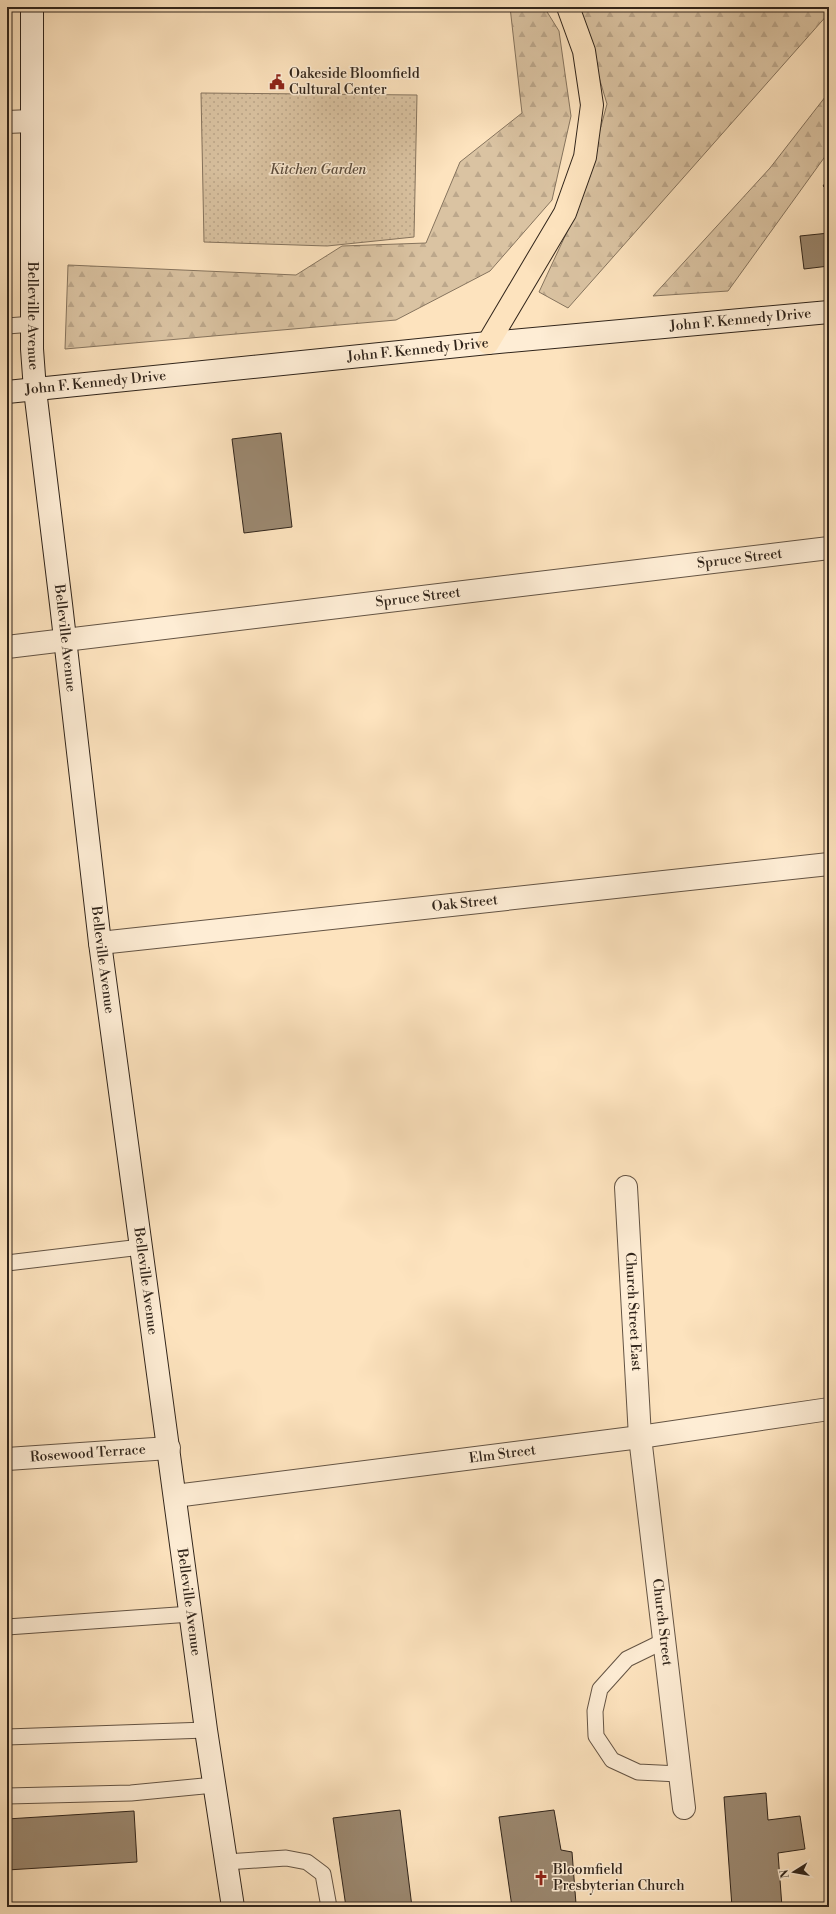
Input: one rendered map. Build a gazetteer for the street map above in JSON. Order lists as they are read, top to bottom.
{
  "streets": {
    "street": [
      "Belleville Avenue",
      "John F. Kennedy Drive",
      "Spruce Street",
      "Oak Street",
      "Church Street East",
      "Rosewood Terrace",
      "Elm Street",
      "Church Street"
    ]
  },
  "crossings": [
    ["Belleville Avenue", "John F. Kennedy Drive"],
    ["Belleville Avenue", "Spruce Street"],
    ["Belleville Avenue", "Oak Street"],
    ["Belleville Avenue", "Rosewood Terrace"],
    ["Belleville Avenue", "Elm Street"],
    ["Church Street East", "Elm Street"],
    ["Church Street East", "Church Street"],
    ["Elm Street", "Church Street"]
  ],
  "parks": ["Kitchen Garden"],
  "places": {
    "public building": ["Oakeside Bloomfield Cultural Center"],
    "church": ["Bloomfield Presbyterian Church"]
  },
  "north": "left"
}
